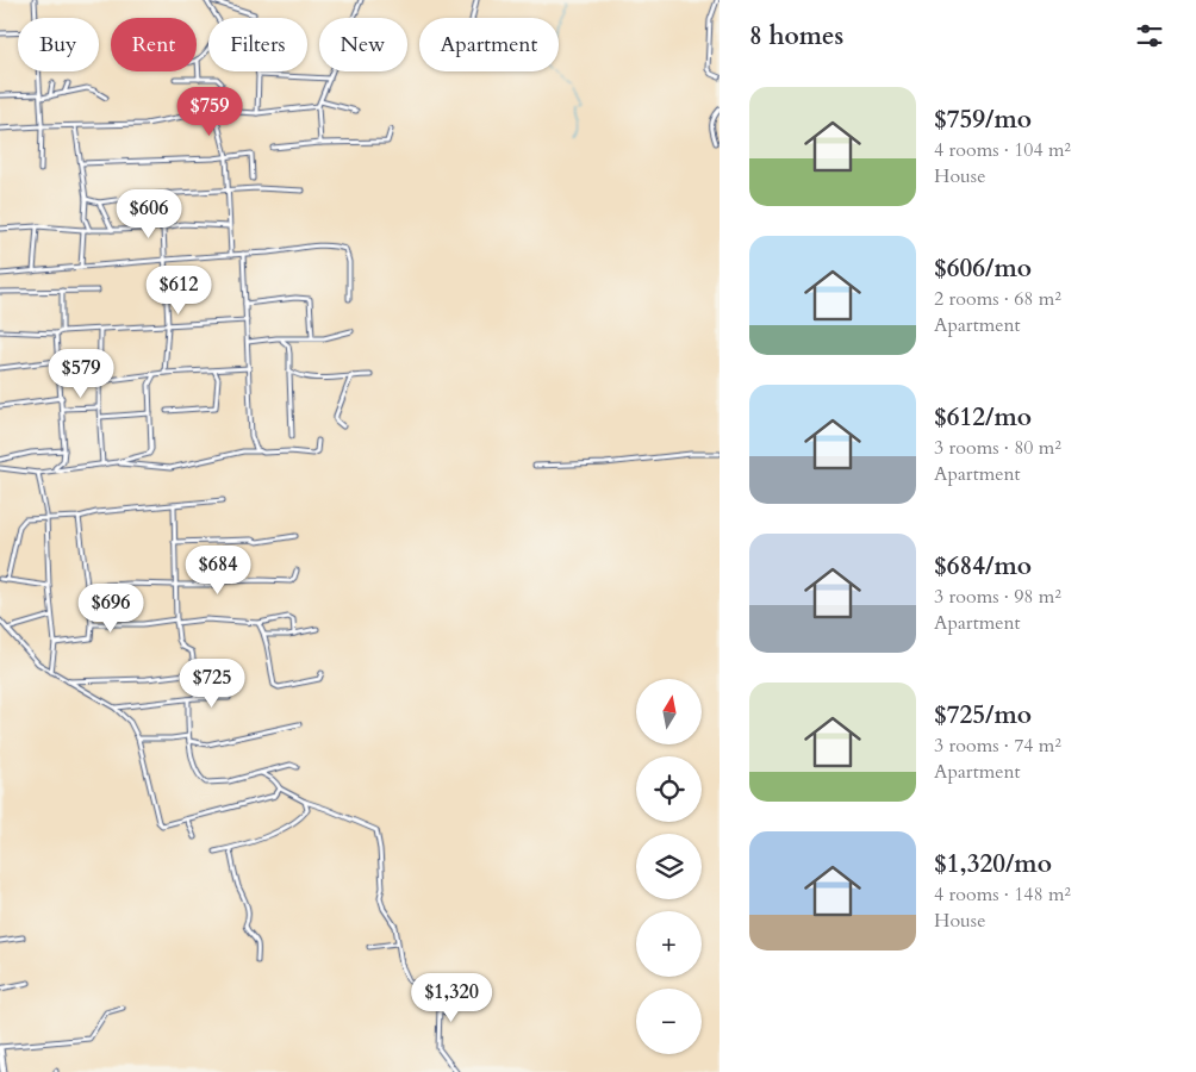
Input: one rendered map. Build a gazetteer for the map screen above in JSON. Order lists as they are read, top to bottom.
{
  "north": "top",
  "page": {
    "heading": "8 homes",
    "chip": [
      "Buy",
      "Rent",
      "Filters",
      "New",
      "Apartment"
    ],
    "list": [
      {
        "name": "$759/mo",
        "note": "4 rooms · 104 m² · House"
      },
      {
        "name": "$606/mo",
        "note": "2 rooms · 68 m² · Apartment"
      },
      {
        "name": "$612/mo",
        "note": "3 rooms · 80 m² · Apartment"
      },
      {
        "name": "$684/mo",
        "note": "3 rooms · 98 m² · Apartment"
      },
      {
        "name": "$725/mo",
        "note": "3 rooms · 74 m² · Apartment"
      },
      {
        "name": "$1,320/mo",
        "note": "4 rooms · 148 m² · House"
      }
    ],
    "price": [
      "$759",
      "$606",
      "$612",
      "$579",
      "$684",
      "$696",
      "$725",
      "$1,320"
    ],
    "map_buttons": ["+", "−"]
  }
}
